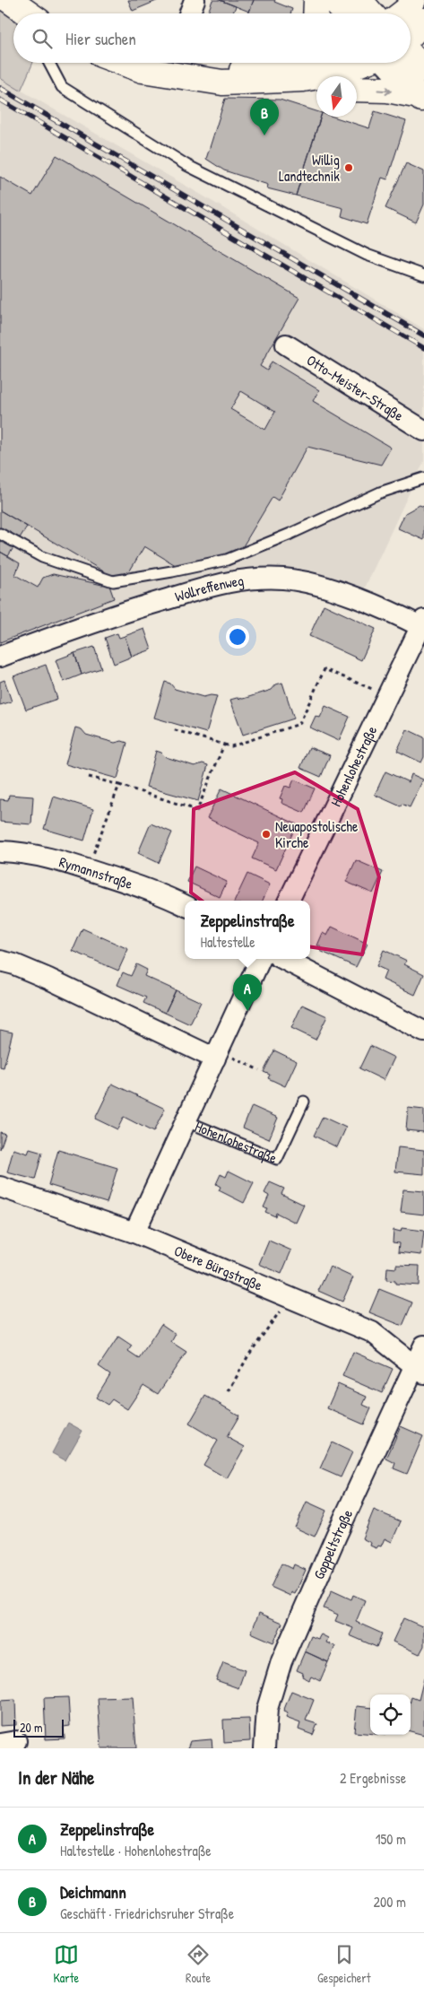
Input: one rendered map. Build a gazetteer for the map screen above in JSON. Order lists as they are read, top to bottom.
{
  "streets": {
    "street": [
      "Otto-Meister-Straße",
      "Wollreffenweg",
      "Hohenlohestraße",
      "Rymannstraße",
      "Obere Bürgstraße",
      "Goppeltstraße"
    ]
  },
  "crossings": [
    ["Wollreffenweg", "Hohenlohestraße"],
    ["Hohenlohestraße", "Obere Bürgstraße"],
    ["Obere Bürgstraße", "Goppeltstraße"]
  ],
  "places": ["Willig Landtechnik", "Neuapostolische Kirche"],
  "scale_bar": "20 m",
  "north": "bottom",
  "page": {
    "search": "Hier suchen",
    "pins": ["B", "A"],
    "popup": ["Zeppelinstraße", "Haltestelle"],
    "scale": "20 m",
    "heading": ["In der Nähe", "2 Ergebnisse"],
    "list": [
      {
        "mark": "A",
        "name": "Zeppelinstraße",
        "note": "Haltestelle · Hohenlohestraße",
        "value": "150 m"
      },
      {
        "mark": "B",
        "name": "Deichmann",
        "note": "Geschäft · Friedrichsruher Straße",
        "value": "200 m"
      }
    ],
    "nav": ["Karte", "Route", "Gespeichert"]
  }
}
